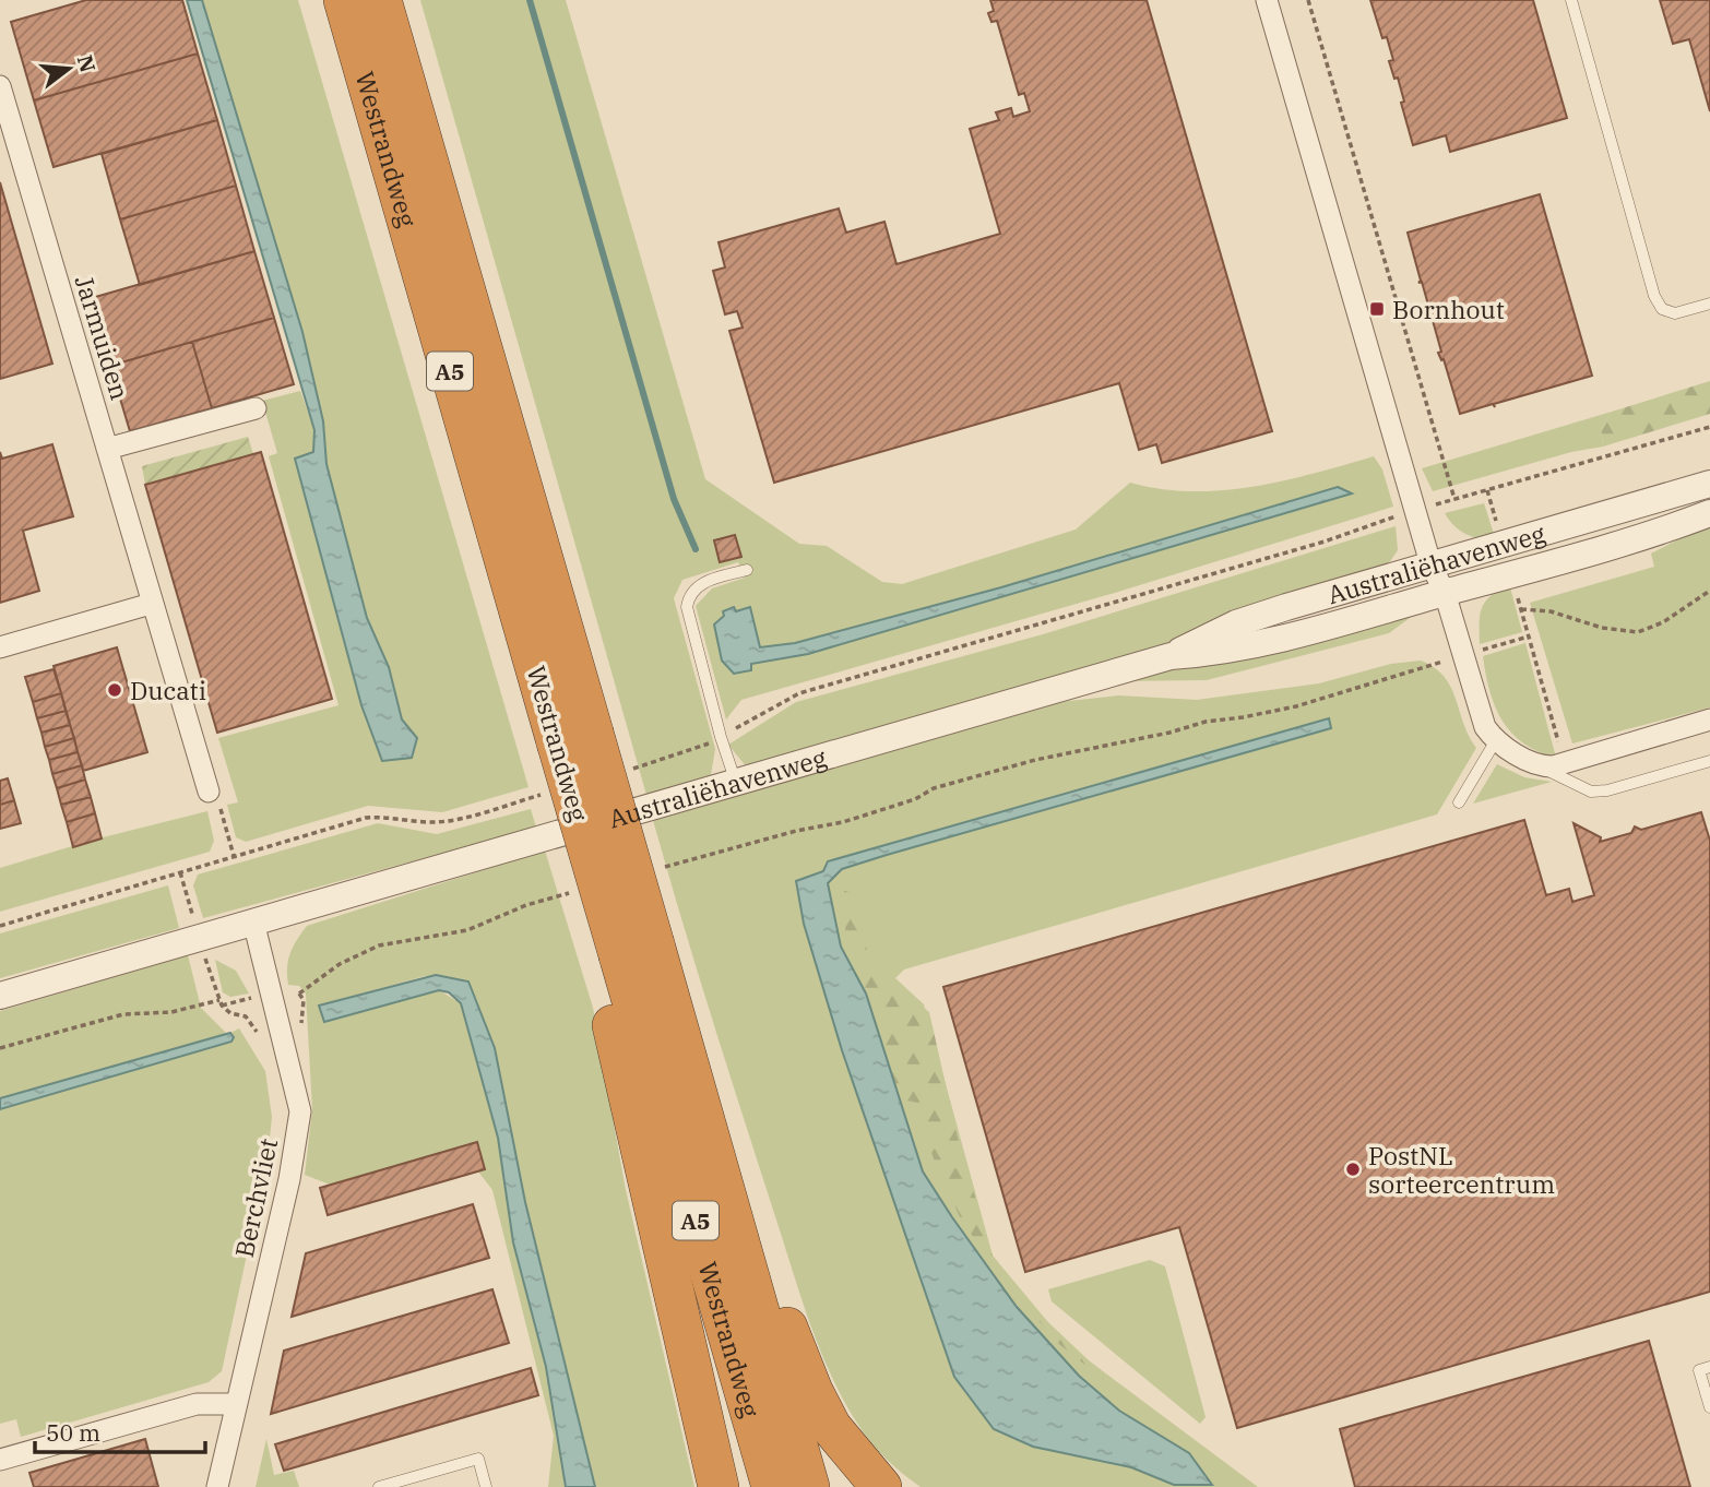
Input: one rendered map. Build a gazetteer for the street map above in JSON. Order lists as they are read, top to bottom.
{
  "streets": {
    "highway": ["Westrandweg", "A5"],
    "street": ["Jarmuiden", "Australiëhavenweg", "Berchvliet"]
  },
  "crossings": [
    ["Westrandweg", "A5"],
    ["Australiëhavenweg", "Berchvliet"]
  ],
  "places": {
    "transit": ["Bornhout"],
    "other": ["Ducati", "PostNL sorteercentrum"]
  },
  "scale_bar": "50 m",
  "north": "right"
}
